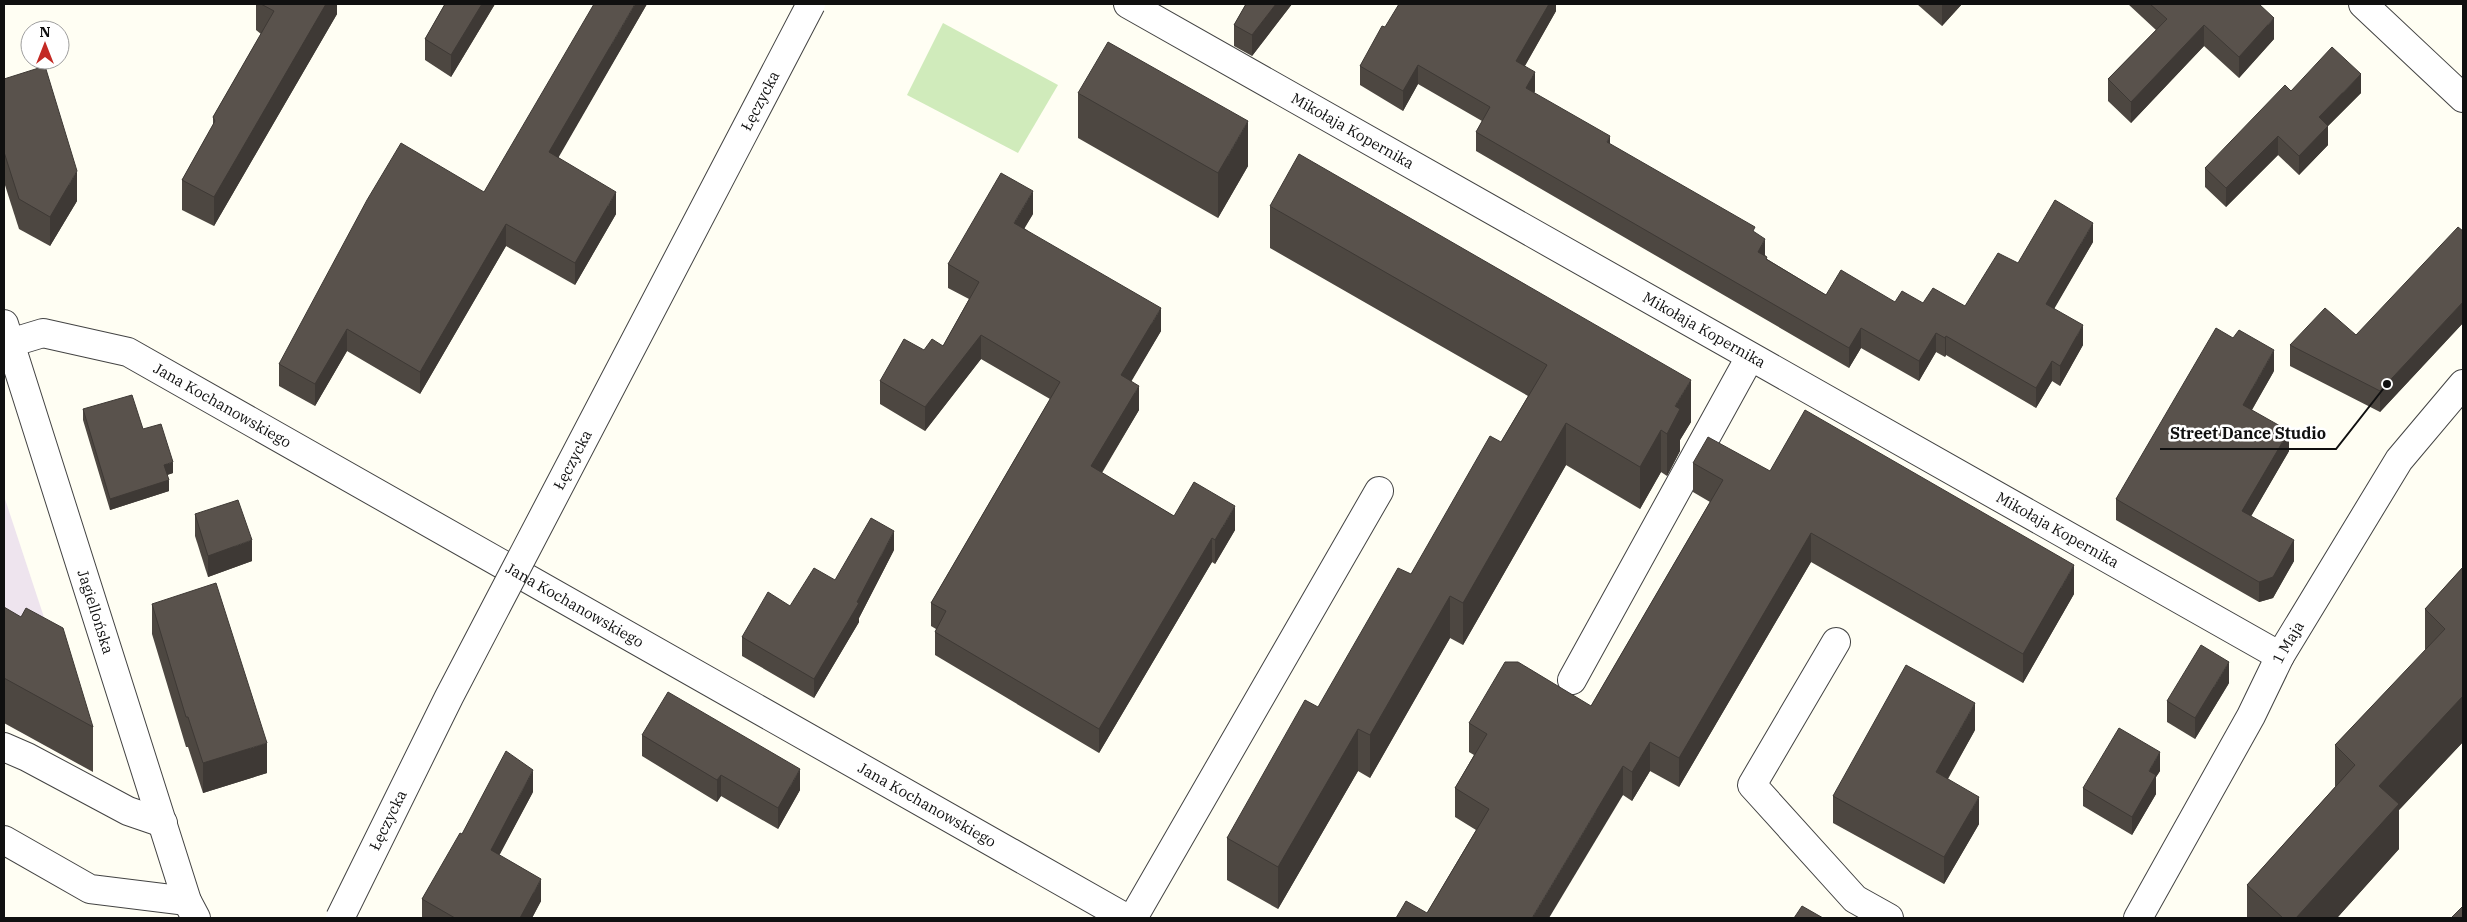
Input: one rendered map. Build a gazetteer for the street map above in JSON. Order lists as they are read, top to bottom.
{
  "streets": {
    "street": [
      "Łęczycka",
      "Mikołaja Kopernika",
      "Jana Kochanowskiego",
      "Jagiellońska",
      "1 Maja"
    ]
  },
  "crossings": [
    ["Mikołaja Kopernika", "1 Maja"],
    ["Jana Kochanowskiego", "Jagiellońska"]
  ],
  "places": ["Street Dance Studio"],
  "north": "top"
}
